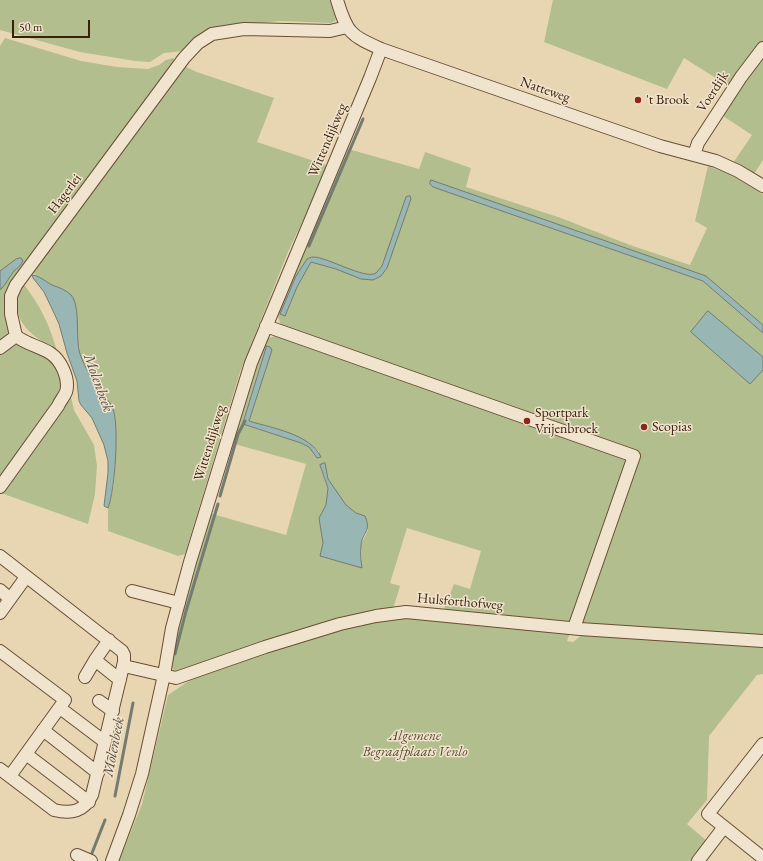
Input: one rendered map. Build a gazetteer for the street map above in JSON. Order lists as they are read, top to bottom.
{
  "streets": {
    "street": [
      "Natteweg",
      "Voerdijk",
      "Wittendijkweg",
      "Hagerlei",
      "Hulsforthofweg"
    ]
  },
  "crossings": [
    ["Natteweg", "Voerdijk"],
    ["Natteweg", "Wittendijkweg"],
    ["Natteweg", "Hagerlei"],
    ["Wittendijkweg", "Hulsforthofweg"]
  ],
  "water": ["Molenbeek"],
  "parks": ["Algemene Begraafplaats Venlo"],
  "places": ["'t Brook", "Sportpark Vrijenbroek", "Scopias"],
  "scale_bar": "50 m"
}
